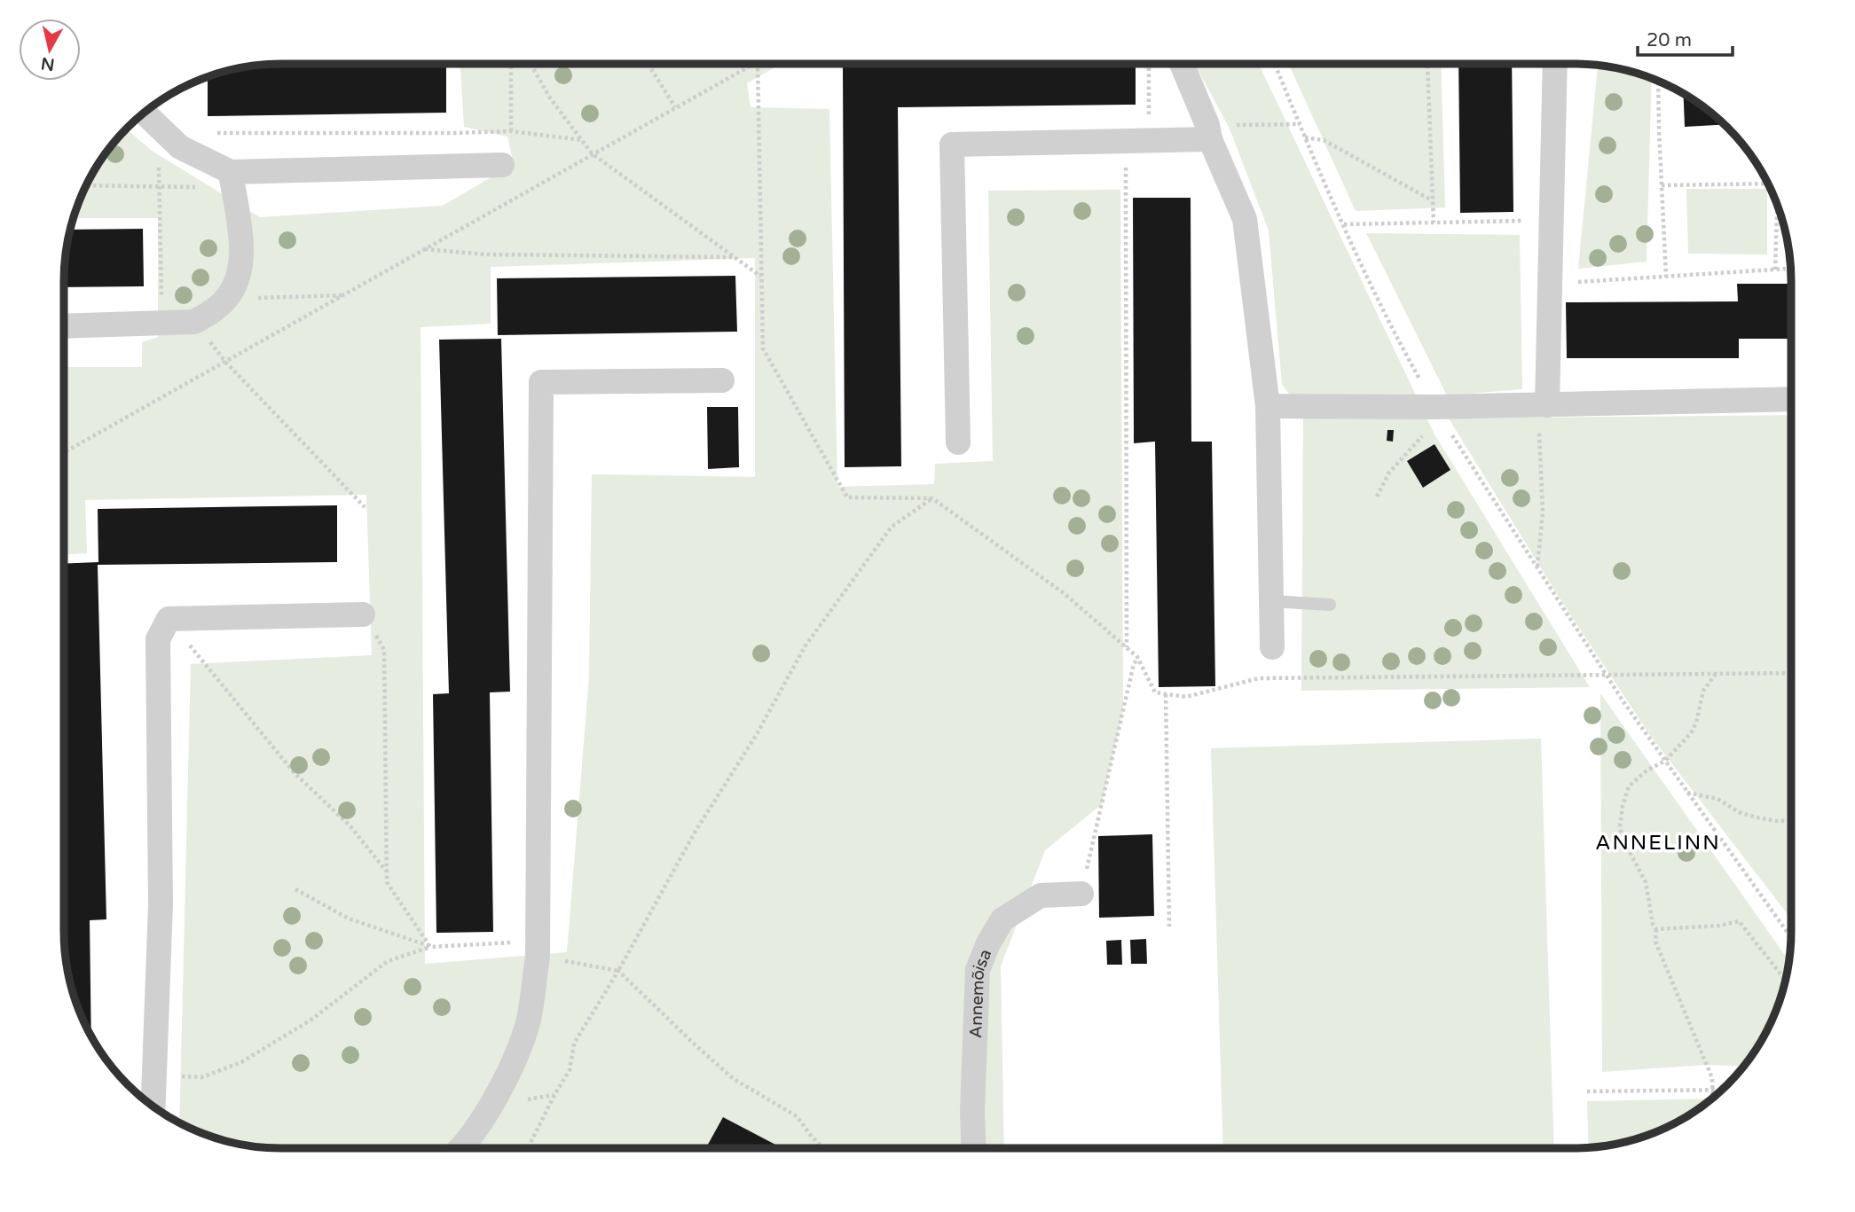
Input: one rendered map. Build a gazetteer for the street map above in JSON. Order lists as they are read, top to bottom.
{
  "streets": {
    "street": ["Annemõisa"]
  },
  "districts": ["ANNELINN"],
  "scale_bar": "20 m",
  "north": "bottom"
}
